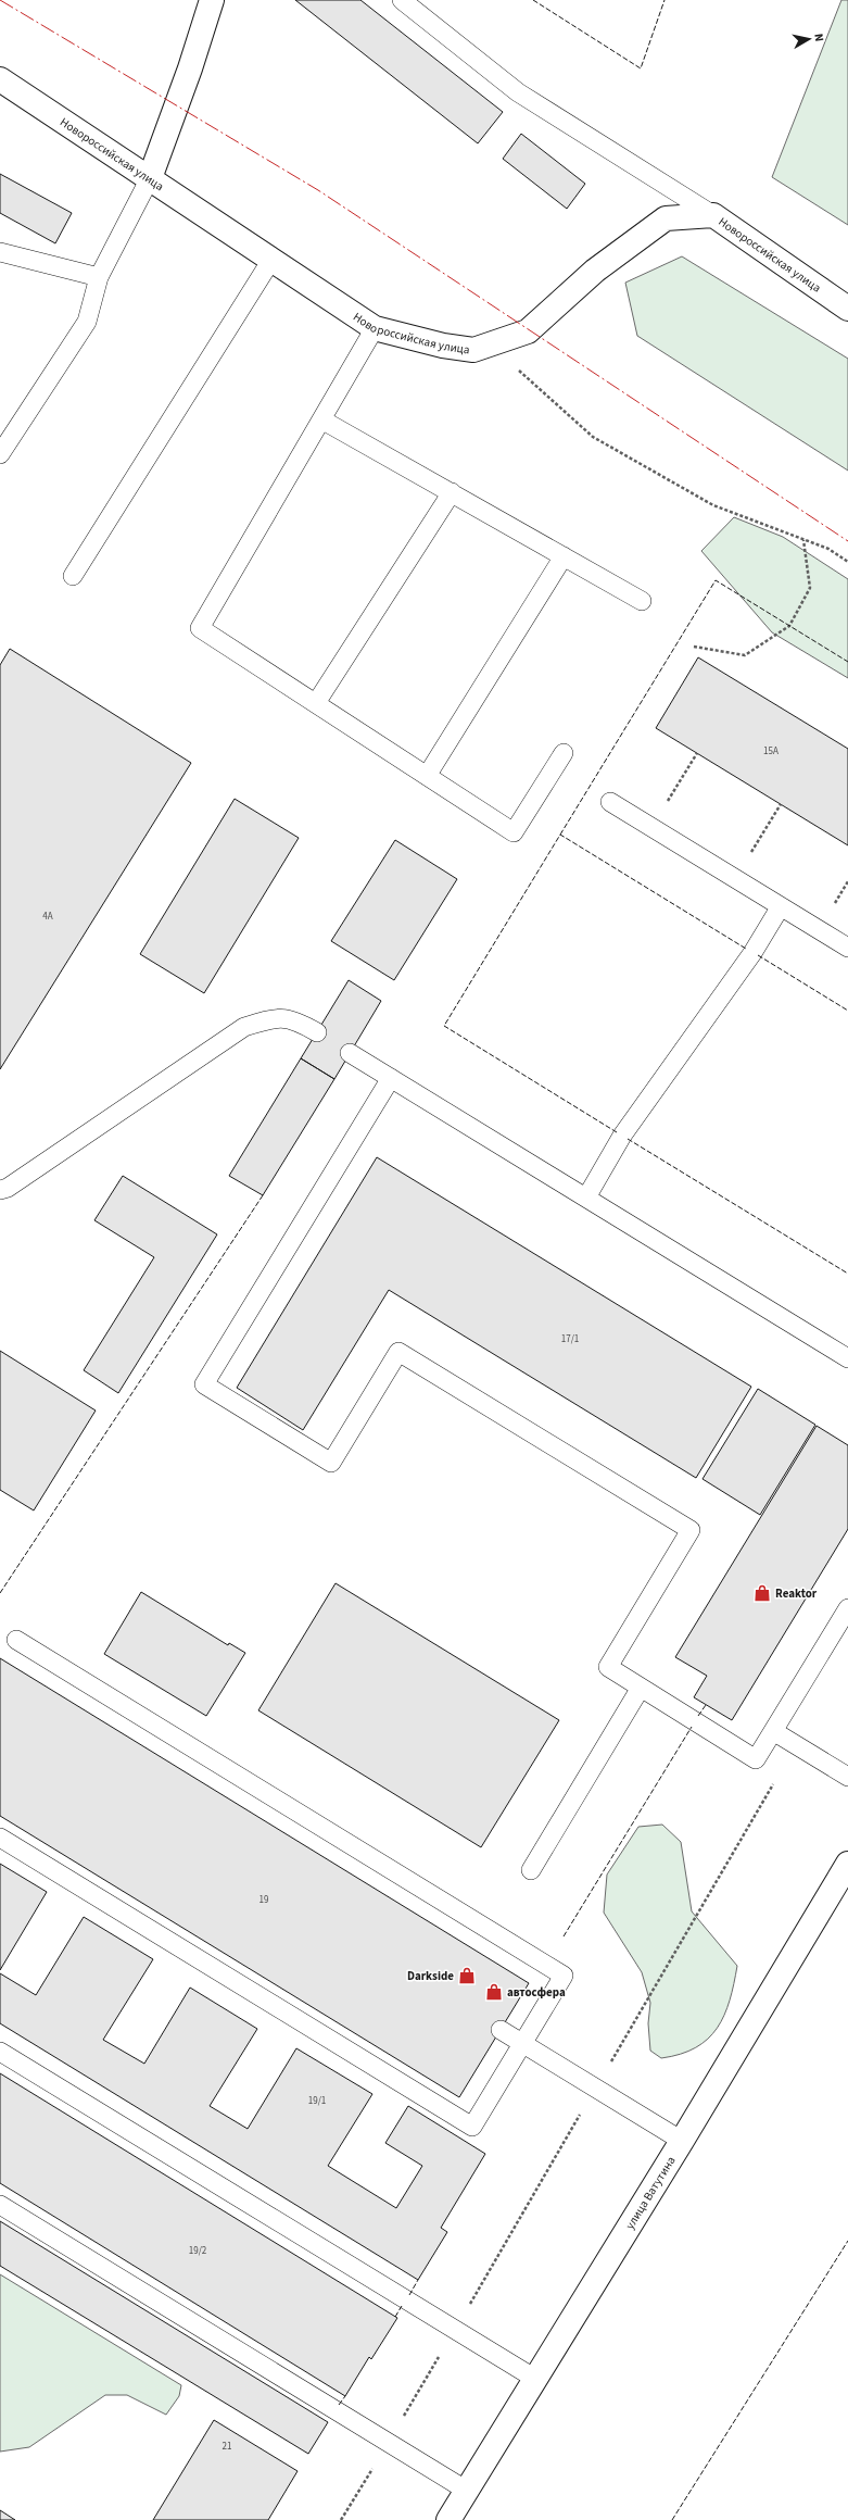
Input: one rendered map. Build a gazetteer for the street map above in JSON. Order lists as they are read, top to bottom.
{
  "streets": {
    "street": ["Новороссийская улица", "улица Ватутина"]
  },
  "places": {
    "shop": ["Reaktor", "Darkside", "автосфера"]
  },
  "house_numbers": [
    "15А",
    "4А",
    "17/1",
    "19",
    "19/1",
    "19/2",
    "21"
  ],
  "north": "right"
}
